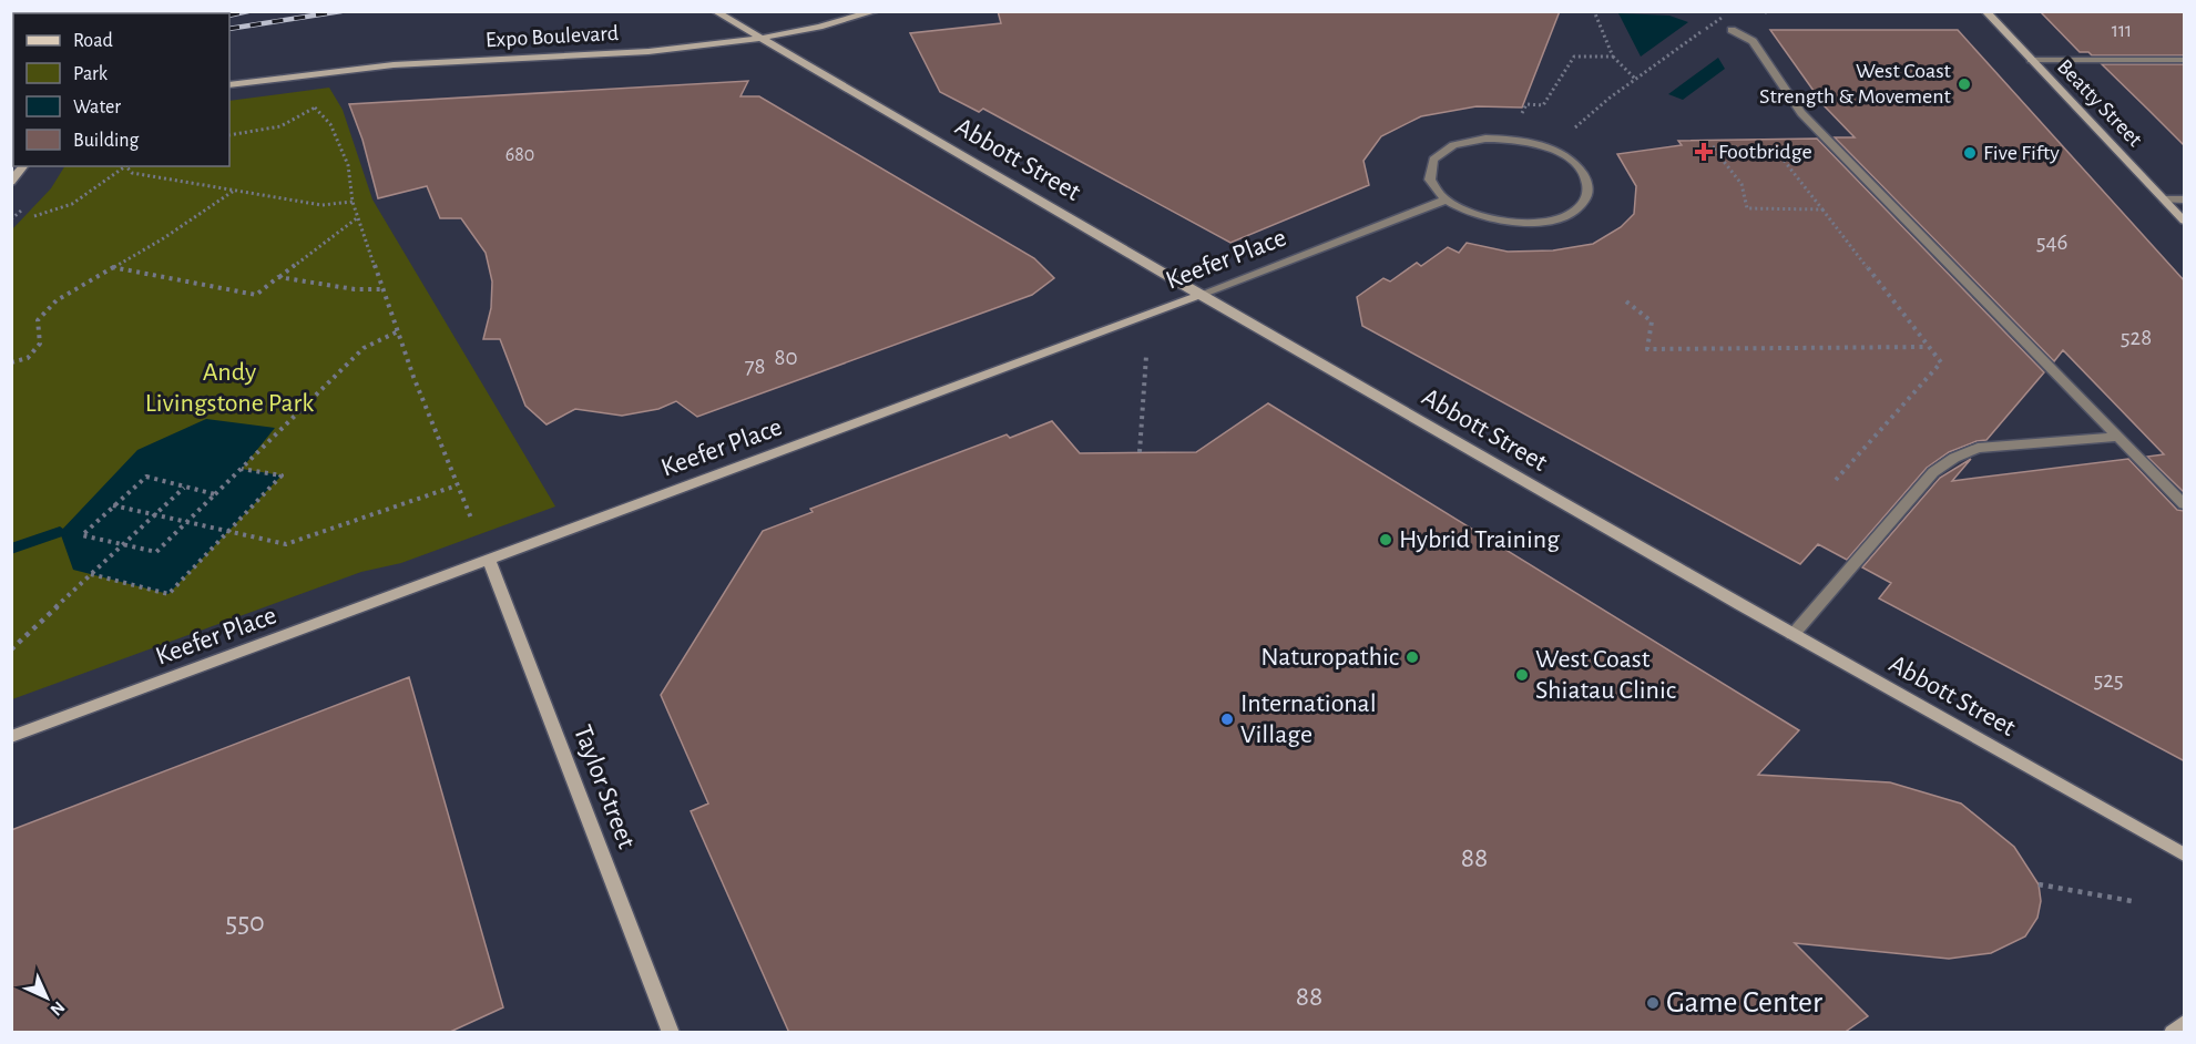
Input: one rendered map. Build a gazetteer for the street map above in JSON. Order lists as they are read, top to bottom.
{
  "streets": {
    "street": [
      "Expo Boulevard",
      "Beatty Street",
      "Abbott Street",
      "Keefer Place",
      "Taylor Street"
    ]
  },
  "crossings": [
    ["Expo Boulevard", "Abbott Street"],
    ["Abbott Street", "Keefer Place"],
    ["Keefer Place", "Taylor Street"]
  ],
  "parks": ["Andy Livingstone Park"],
  "places": {
    "other": [
      "West Coast Strength & Movement",
      "Five Fifty",
      "Hybrid Training",
      "Naturopathic",
      "West Coast Shiatau Clinic",
      "International Village",
      "Game Center"
    ],
    "health": ["Footbridge"]
  },
  "house_numbers": [
    "111",
    "680",
    "546",
    "528",
    "80",
    "78",
    "525",
    "88",
    "550",
    "88"
  ],
  "legend": [
    "Road",
    "Park",
    "Water",
    "Building"
  ],
  "north": "bottom right"
}
